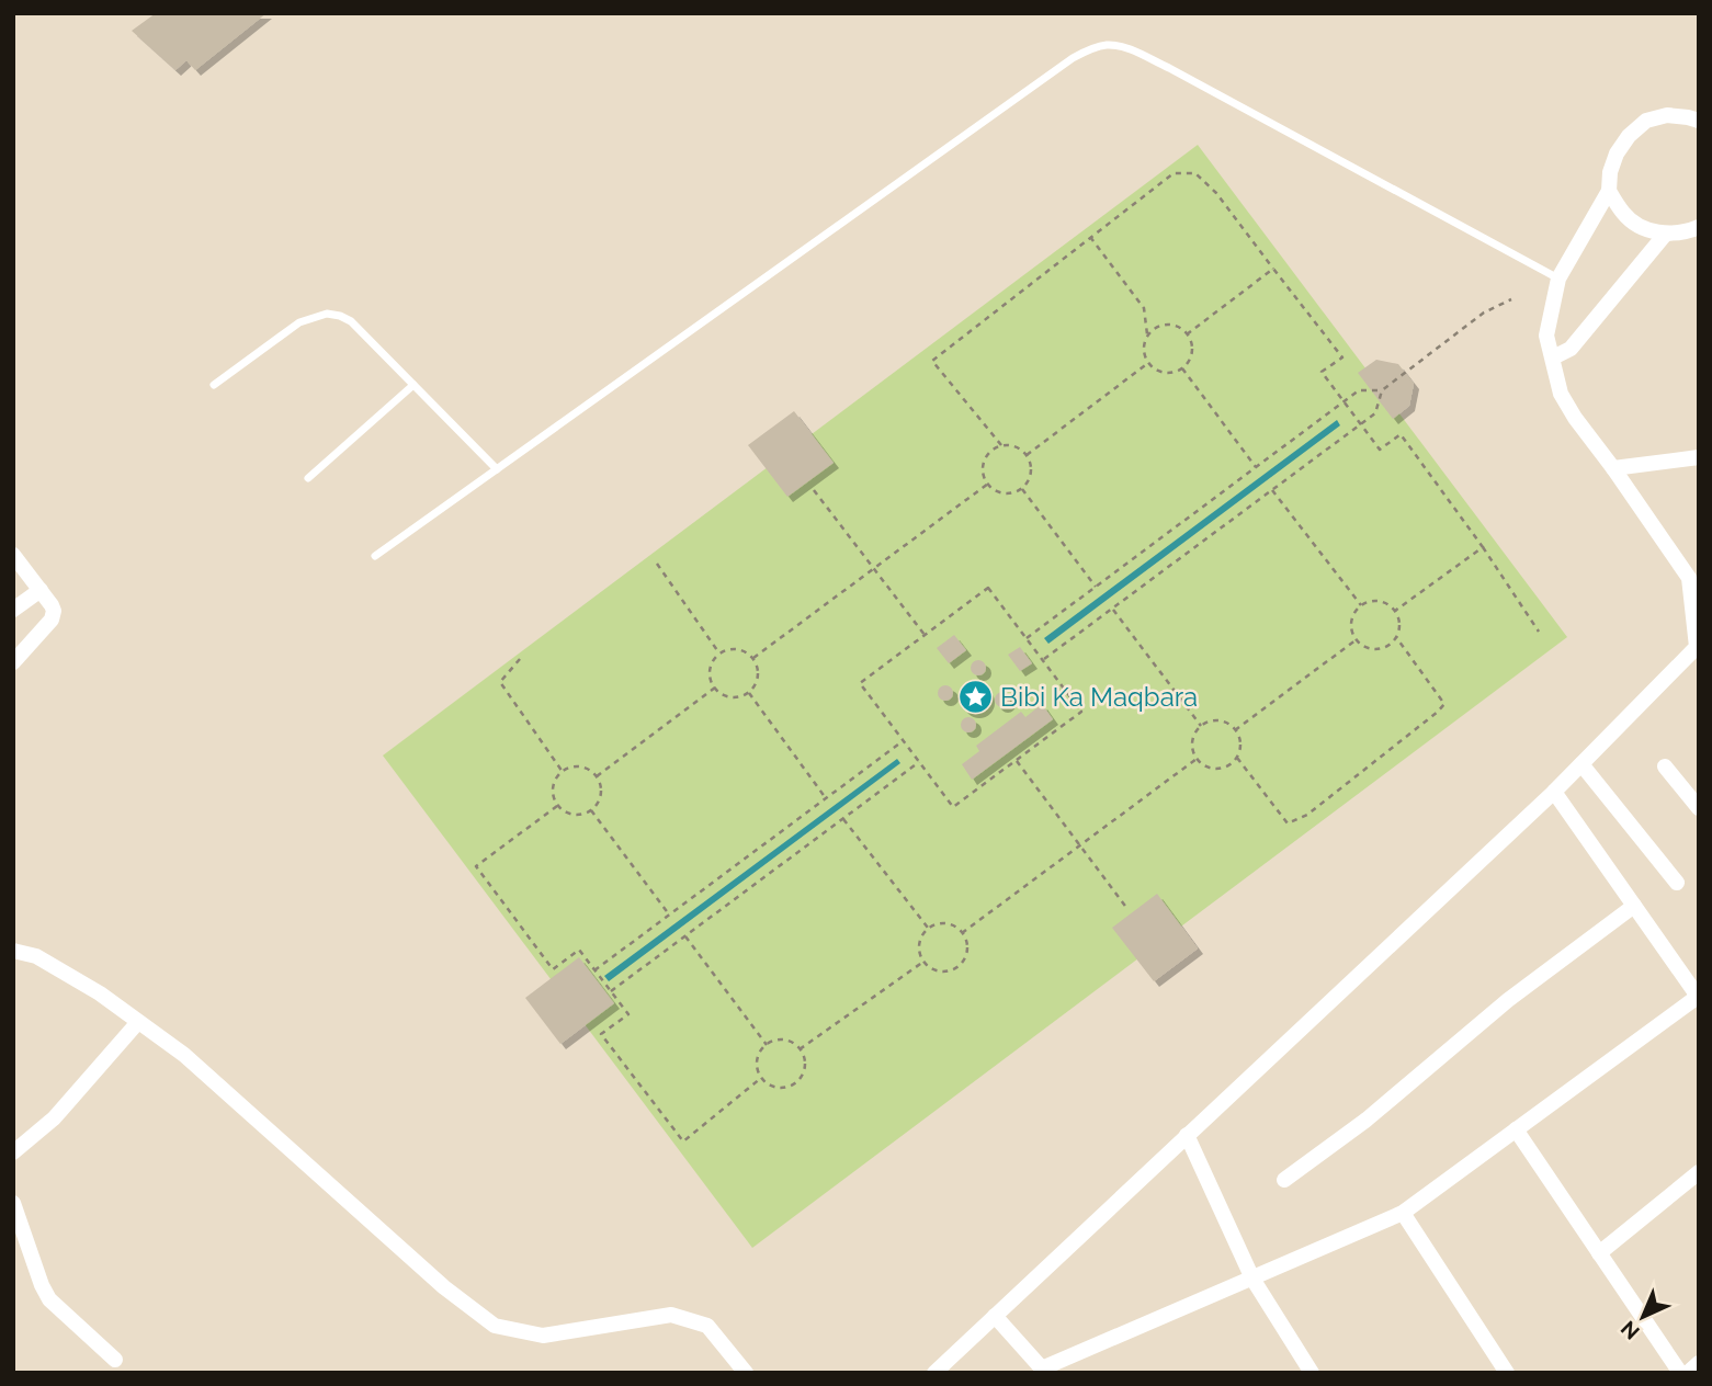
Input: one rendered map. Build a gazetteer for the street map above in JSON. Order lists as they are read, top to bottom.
{
  "places": {
    "place": ["Bibi Ka Maqbara"]
  },
  "north": "bottom left"
}
